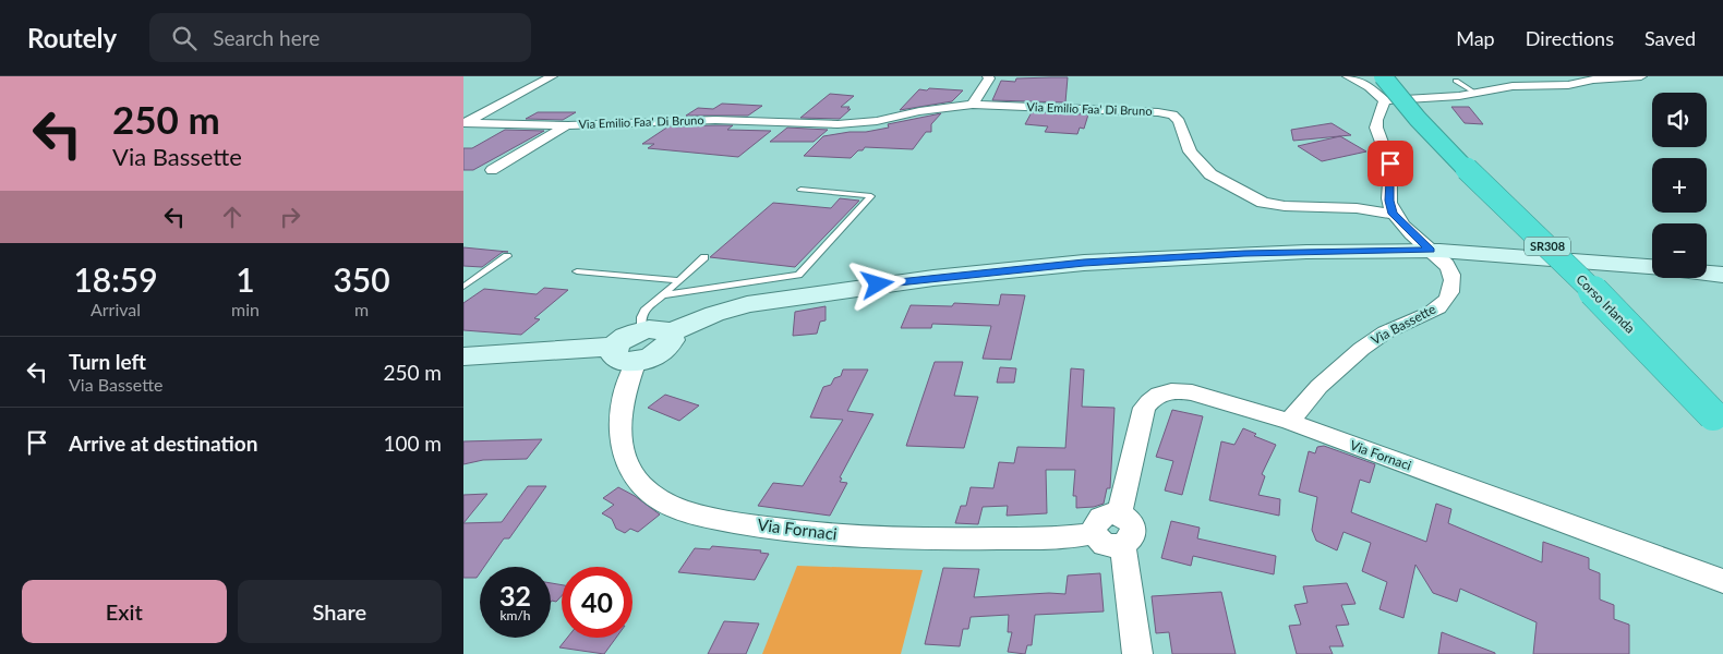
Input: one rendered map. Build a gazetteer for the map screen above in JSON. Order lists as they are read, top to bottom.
{
  "streets": {
    "highway": ["SR308", "Corso Irlanda"],
    "street": ["Via Emilio Faa' Di Bruno", "Via Bassette", "Via Fornaci"]
  },
  "crossings": [
    ["Via Emilio Faa' Di Bruno", "Via Bassette"],
    ["Via Bassette", "Via Fornaci"]
  ],
  "page": {
    "header": "Routely",
    "search": "Search here",
    "nav": ["Map", "Directions", "Saved"],
    "turn": ["250 m", "Via Bassette"],
    "map_buttons": ["+", "−"],
    "eta": [
      "18:59",
      "Arrival",
      "1",
      "min",
      "350",
      "m"
    ],
    "list": [
      {
        "name": "Turn left",
        "note": "Via Bassette",
        "value": "250 m"
      },
      {
        "name": "Arrive at destination",
        "value": "100 m"
      }
    ],
    "speed": "32 km/h",
    "limit": "40",
    "buttons": ["Exit", "Share"]
  }
}
